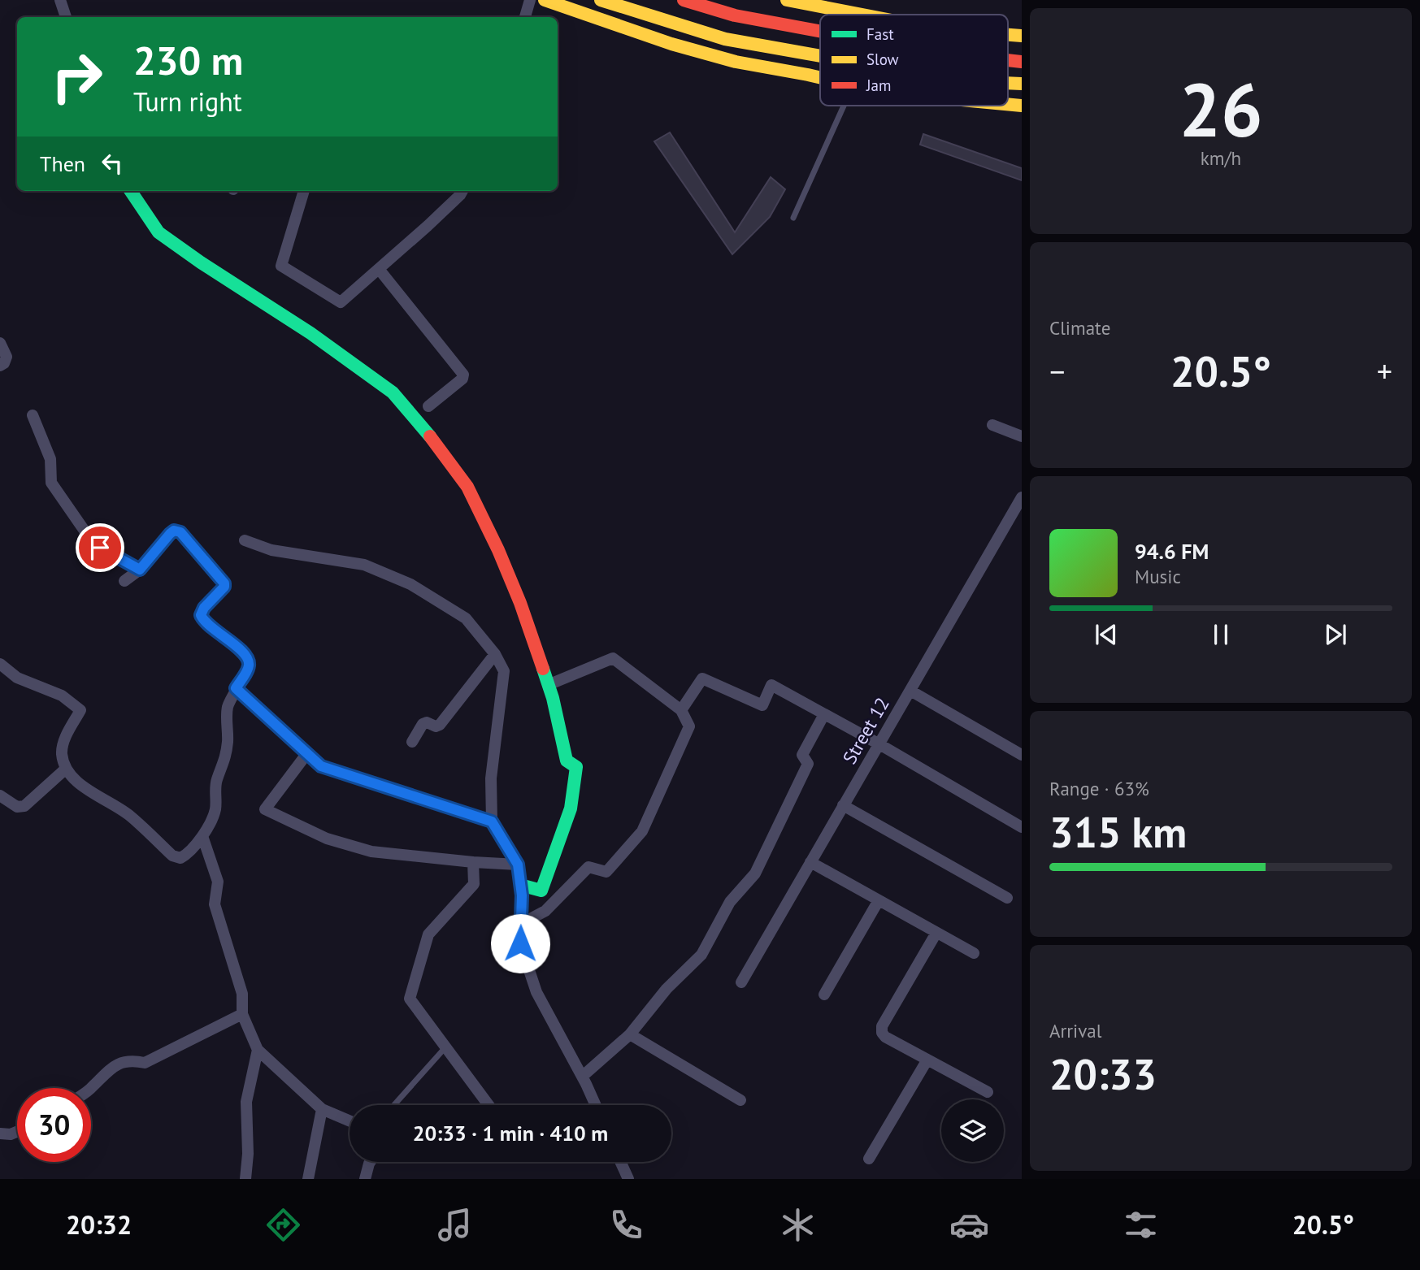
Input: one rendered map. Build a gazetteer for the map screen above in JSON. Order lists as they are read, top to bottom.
{
  "streets": {
    "street": ["Street 12"]
  },
  "legend": ["Fast", "Slow", "Jam"],
  "page": {
    "tile": [
      ["26", "km/h"],
      "Climate",
      ["Range · 63%", "315 km"],
      ["Arrival", "20:33"]
    ],
    "turn": ["230 m", "Turn right"],
    "then": "Then",
    "heat": ["−", "20.5°", "+"],
    "song": ["94.6 FM", "Music"],
    "limit": "30",
    "trip": "20:33 · 1 min · 410 m",
    "tabs": ["20:32", "20.5°"]
  }
}
